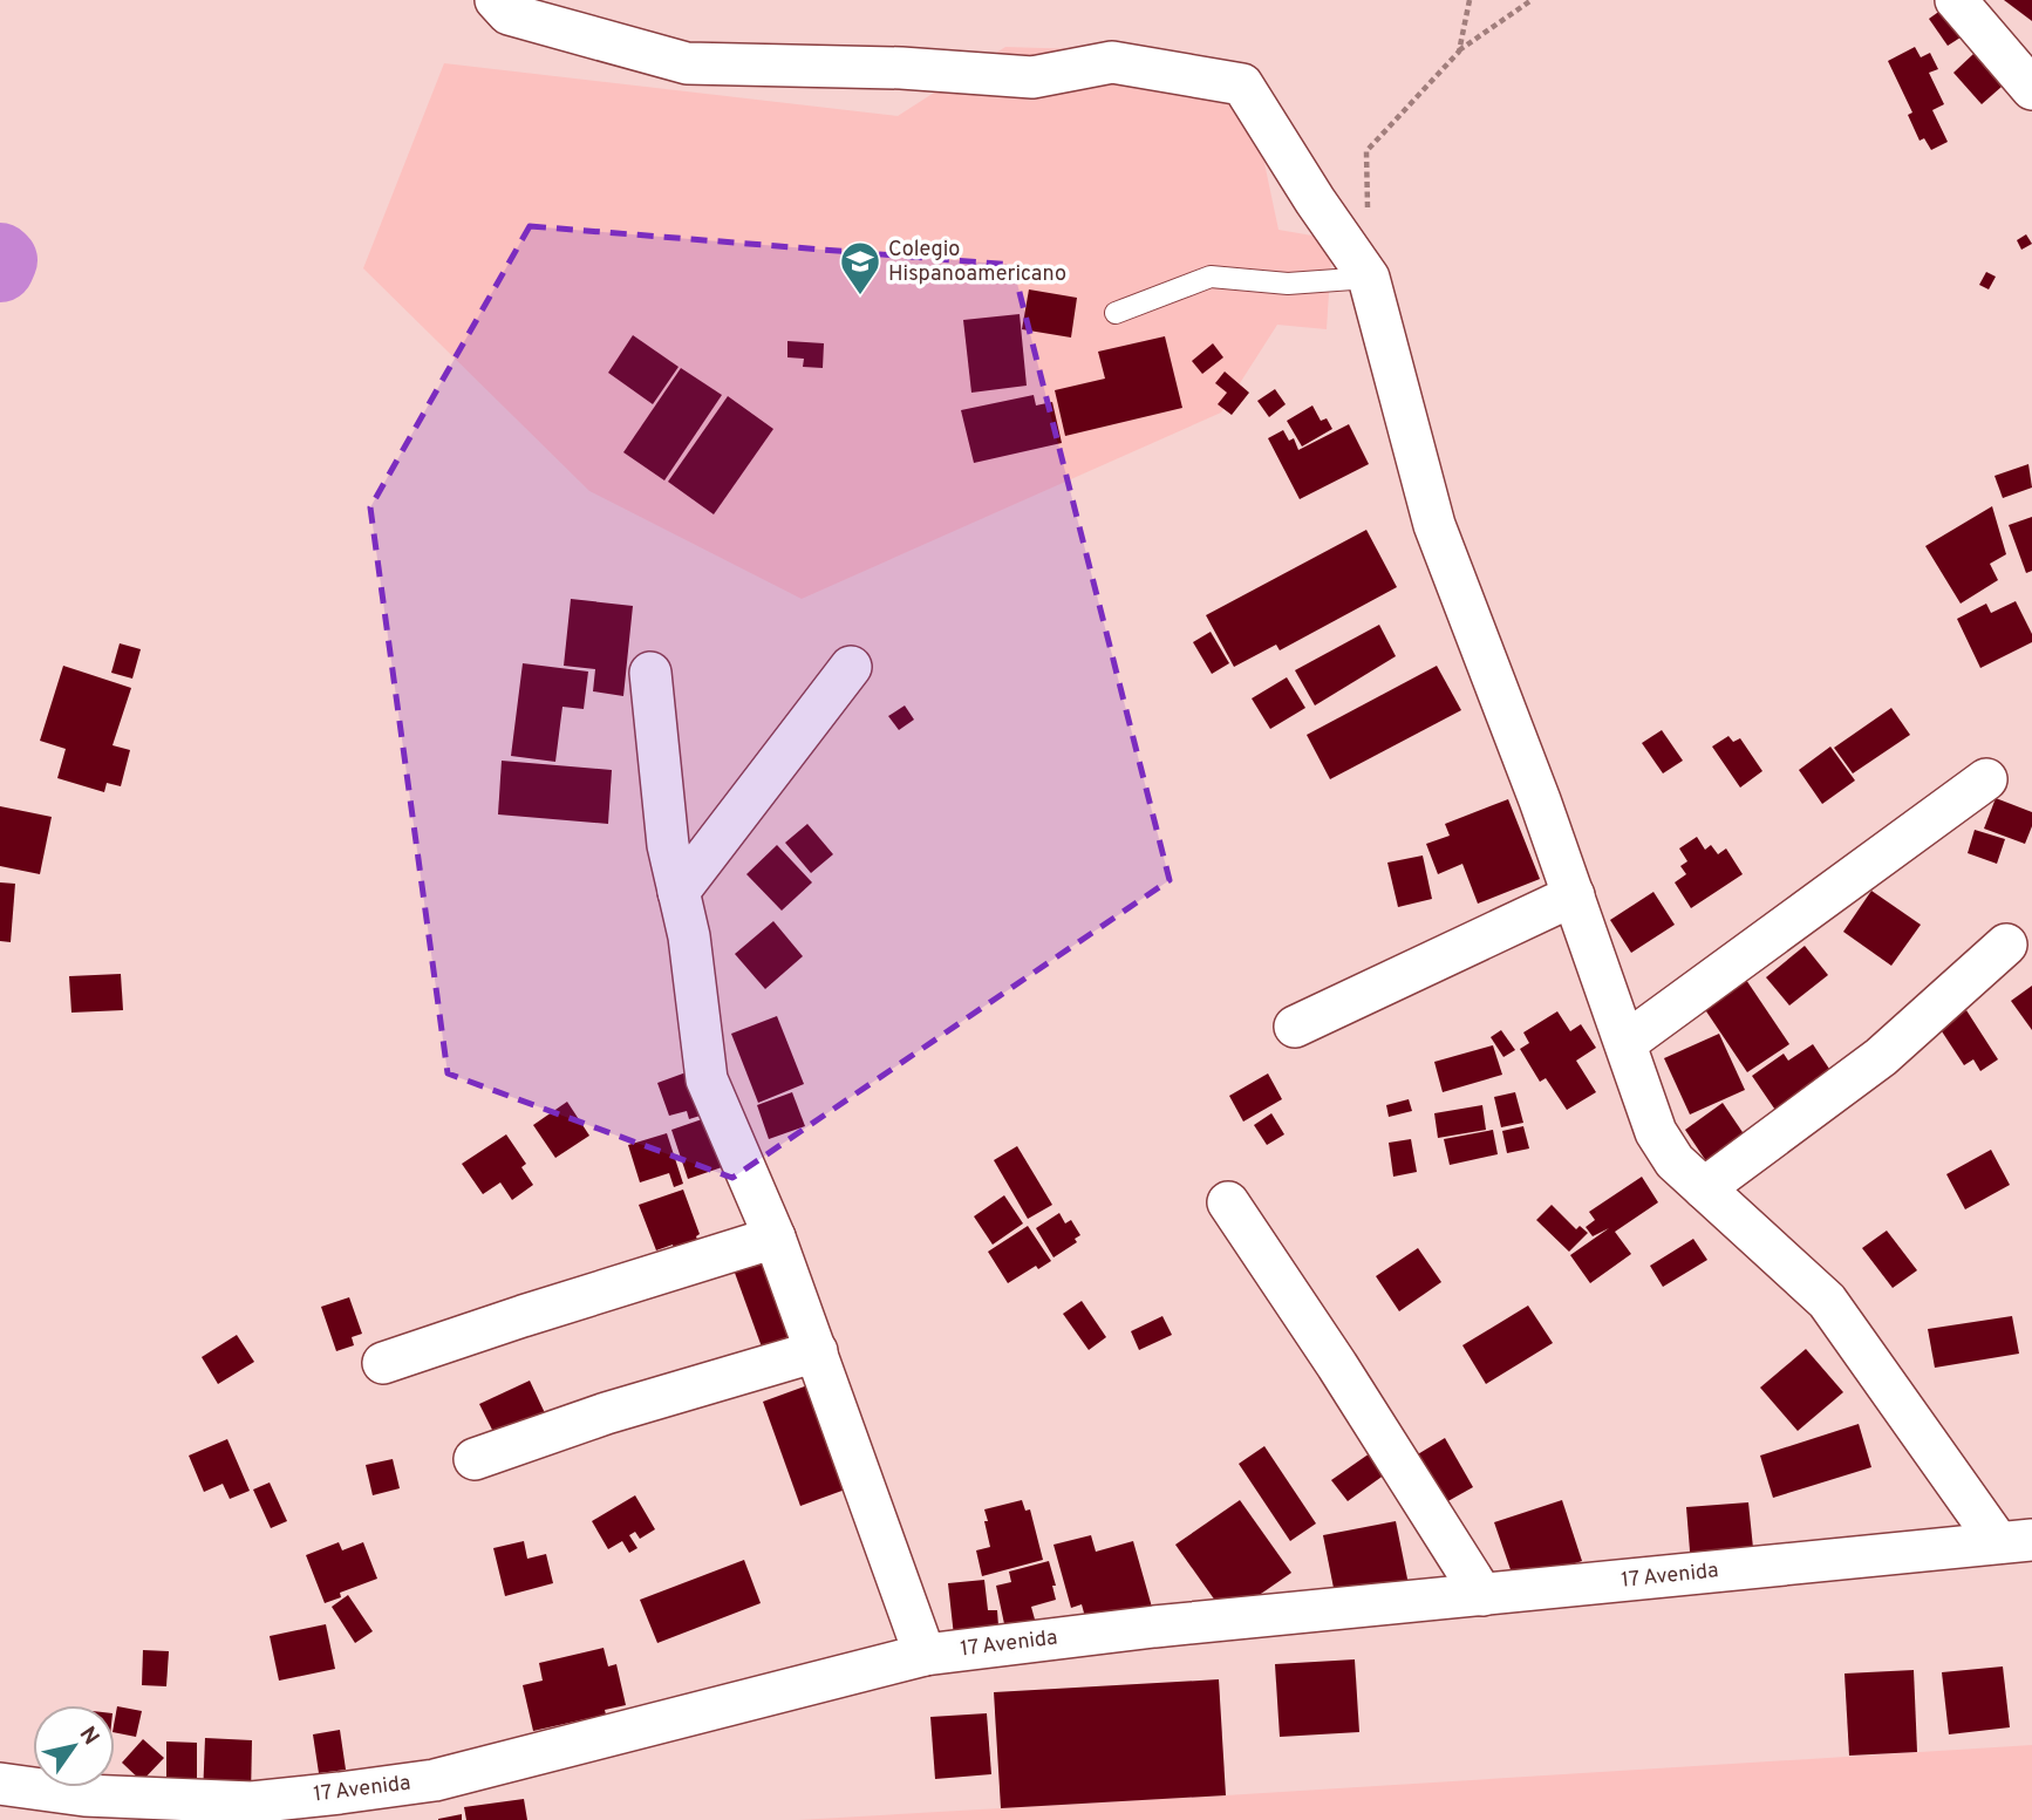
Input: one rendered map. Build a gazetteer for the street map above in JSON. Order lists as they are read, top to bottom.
{
  "streets": {
    "street": ["17 Avenida"]
  },
  "places": {
    "school or university": ["Colegio Hispanoamericano"]
  },
  "north": "top right"
}
